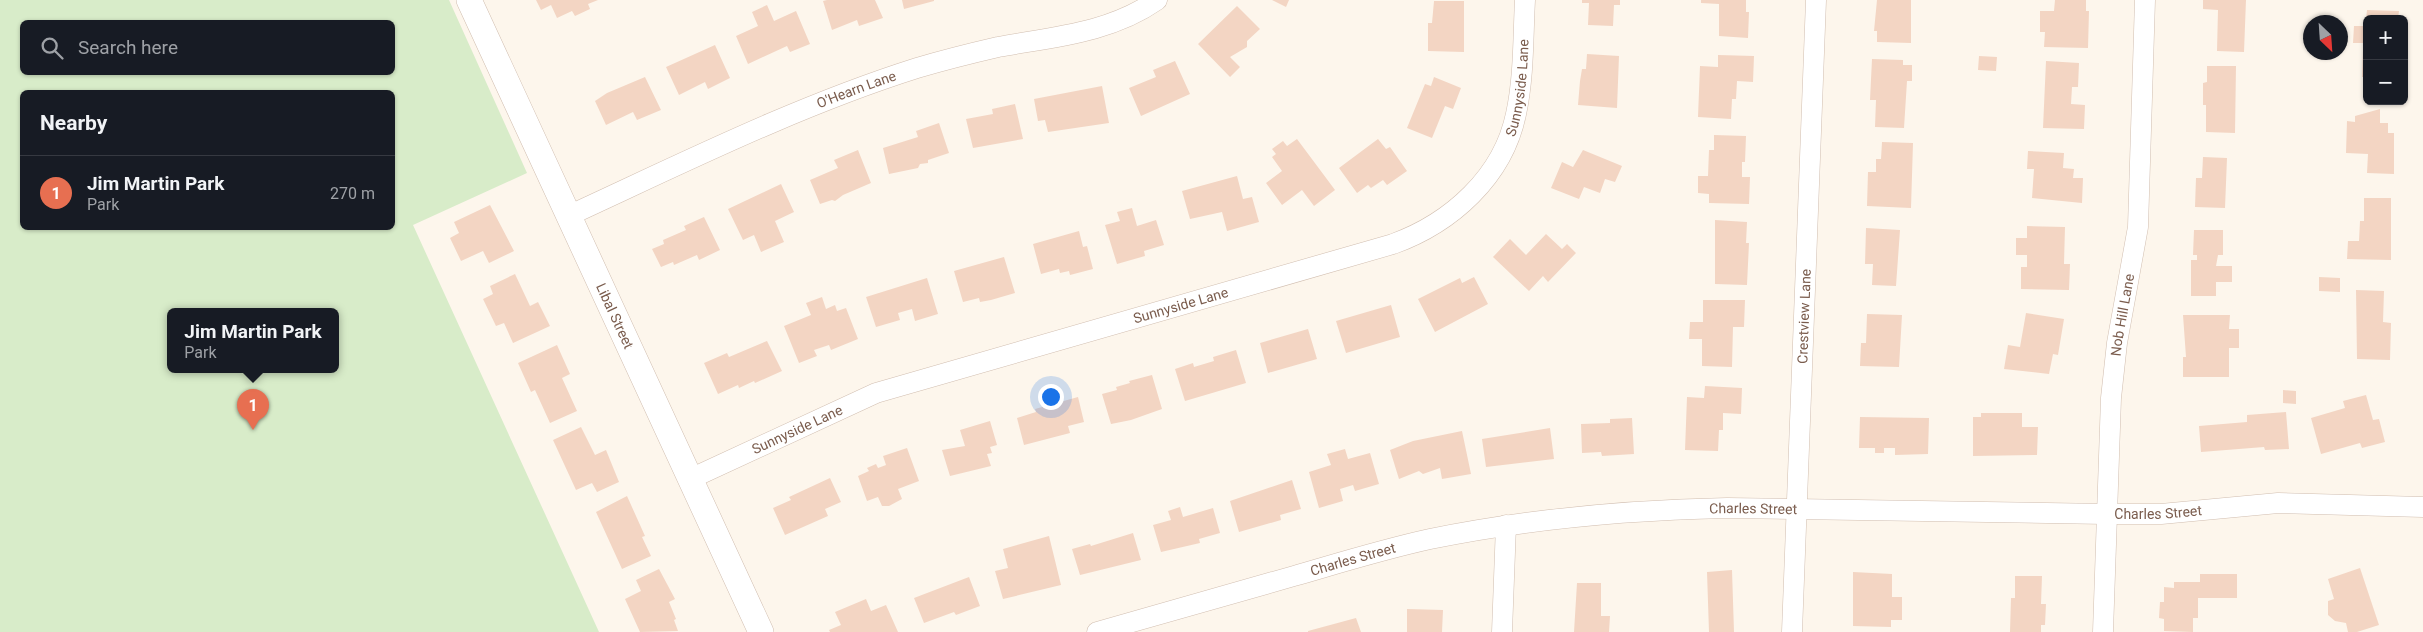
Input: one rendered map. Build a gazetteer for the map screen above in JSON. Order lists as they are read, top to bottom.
{
  "streets": {
    "street": [
      "Sunnyside Lane",
      "O'Hearn Lane",
      "Libal Street",
      "Crestview Lane",
      "Nob Hill Lane",
      "Charles Street"
    ]
  },
  "crossings": [
    ["Sunnyside Lane", "Libal Street"],
    ["O'Hearn Lane", "Libal Street"],
    ["Crestview Lane", "Charles Street"],
    ["Nob Hill Lane", "Charles Street"]
  ],
  "north": "bottom right",
  "page": {
    "map_buttons": ["+", "−"],
    "search": "Search here",
    "heading": "Nearby",
    "list": [
      {
        "mark": "1",
        "name": "Jim Martin Park",
        "note": "Park",
        "value": "270 m"
      }
    ],
    "popup": ["Jim Martin Park", "Park"],
    "pins": "1"
  }
}
